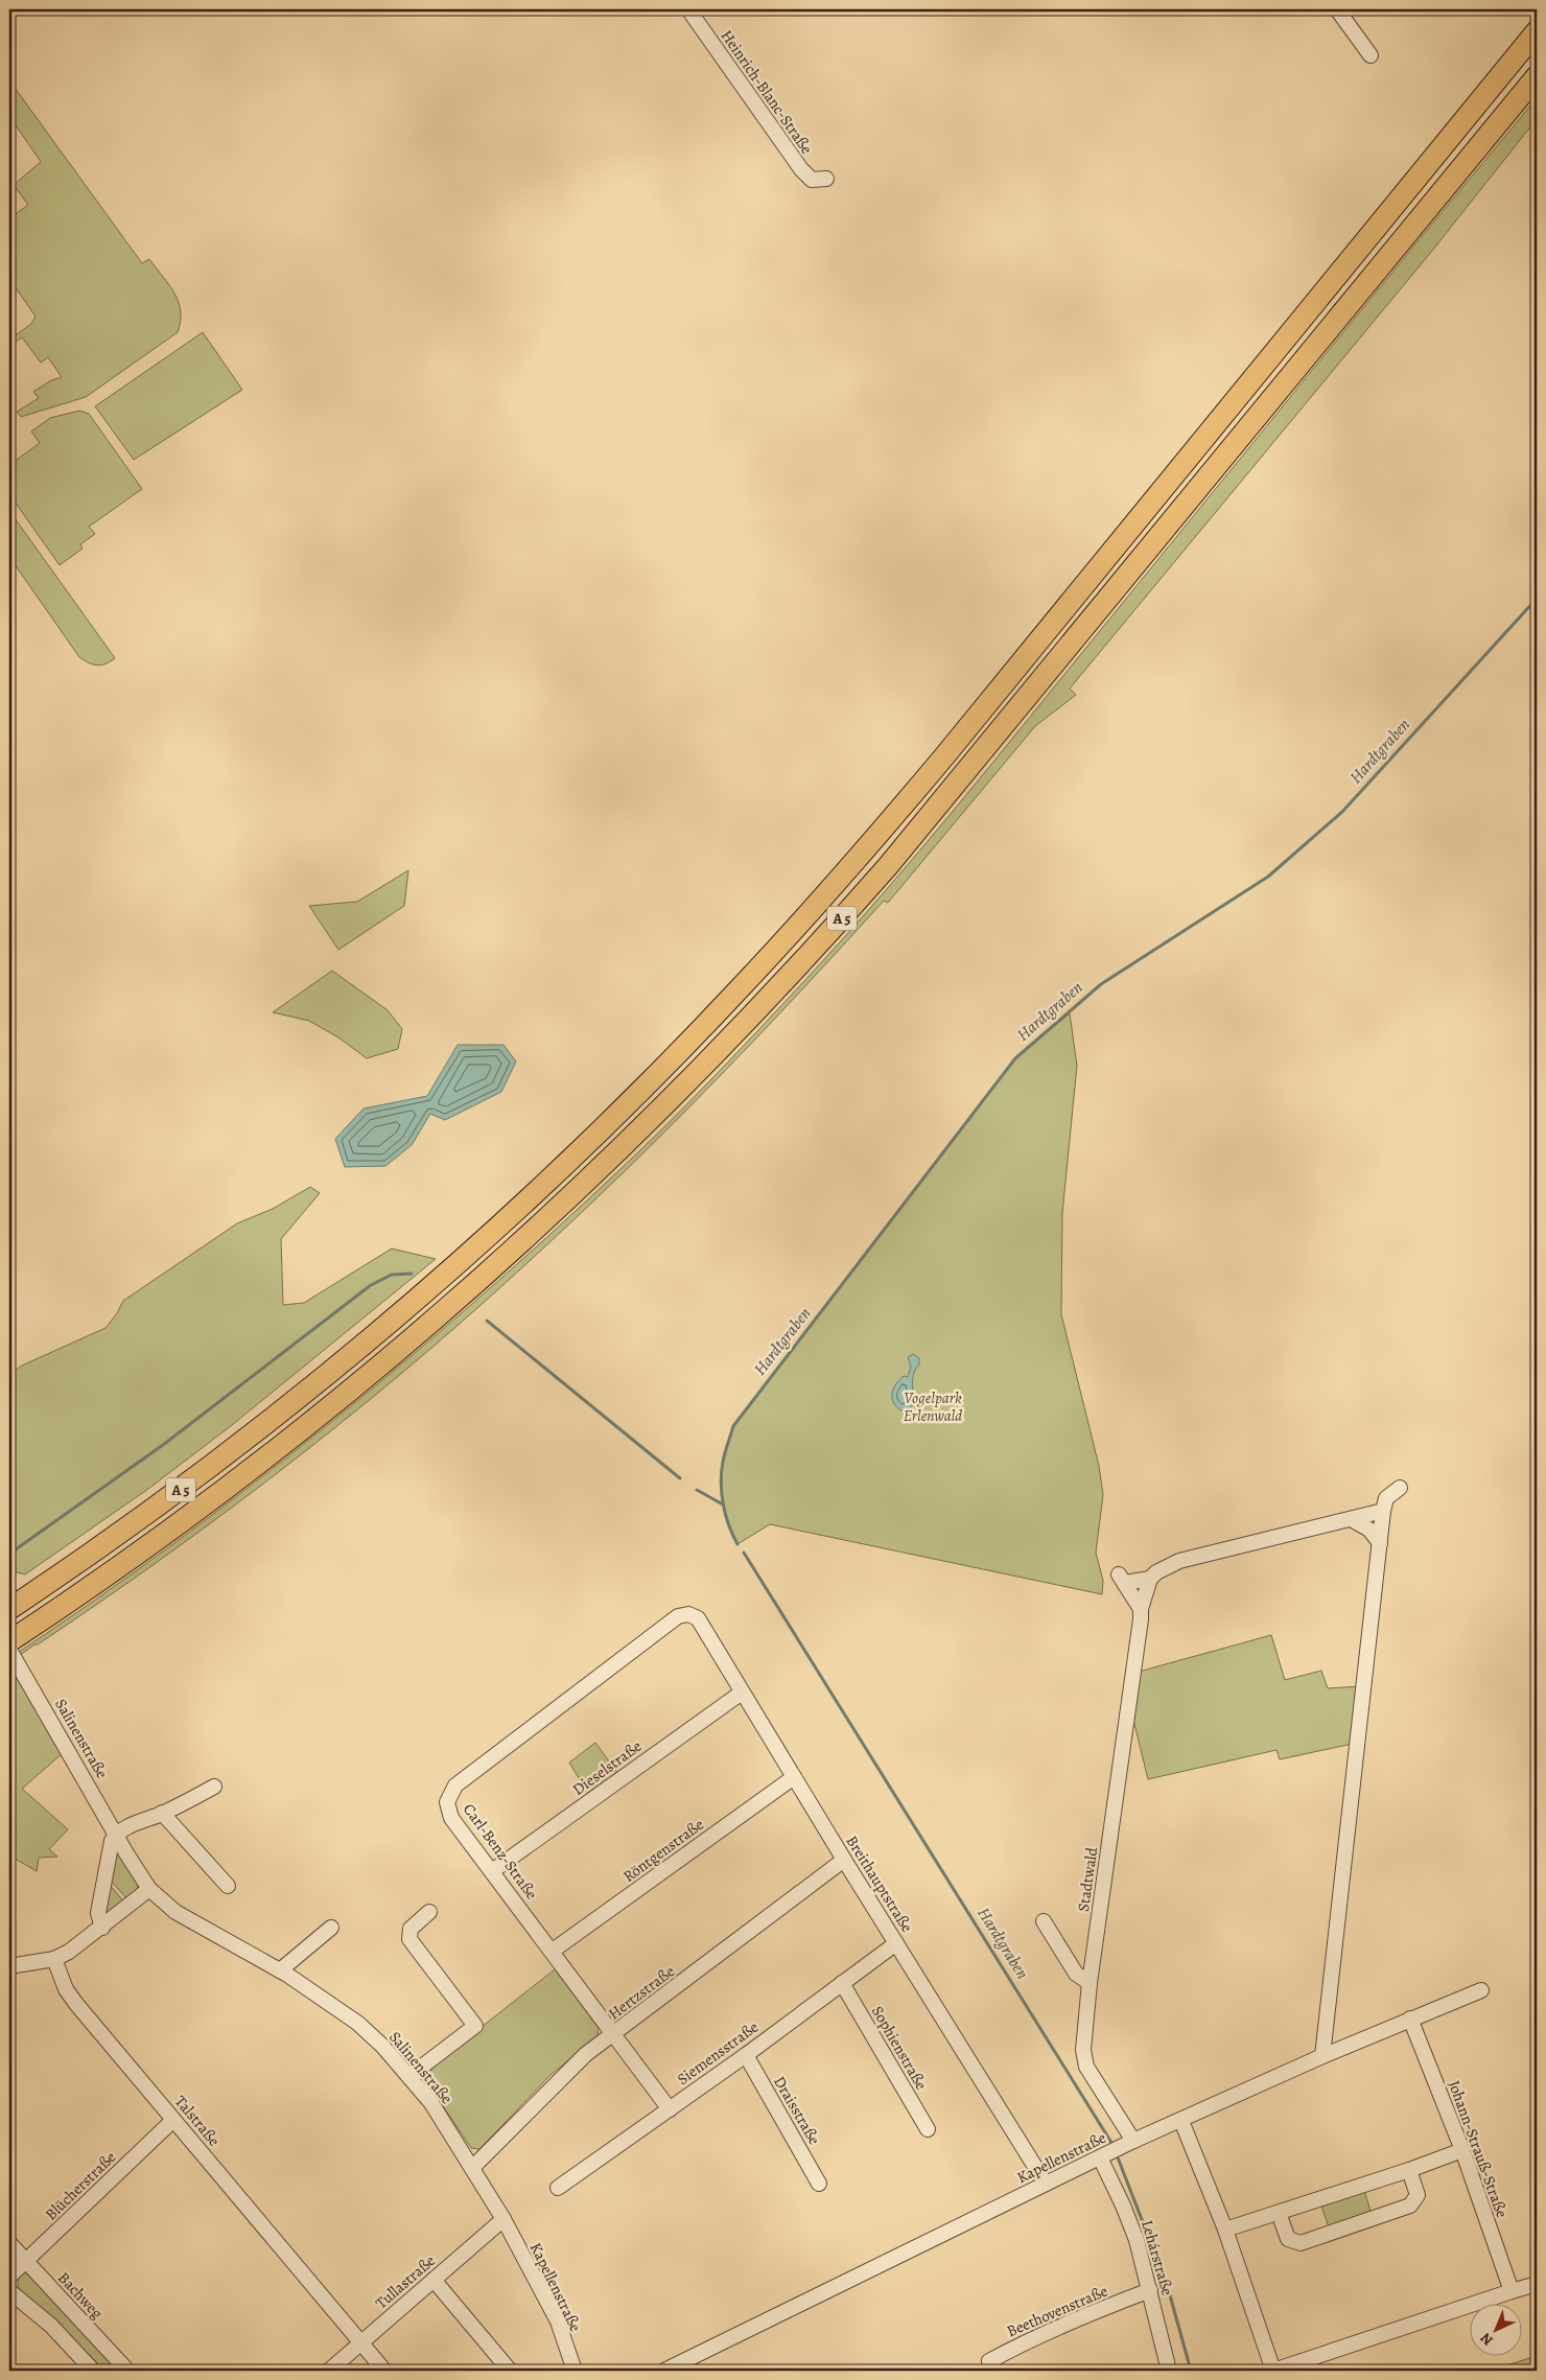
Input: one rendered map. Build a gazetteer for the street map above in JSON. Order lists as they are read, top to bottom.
{
  "streets": {
    "highway": ["A 5"],
    "street": [
      "Heinrich-Blanc-Straße",
      "Salinenstraße",
      "Dieselstraße",
      "Röntgenstraße",
      "Carl-Benz-Straße",
      "Stadtwald",
      "Breithauptstraße",
      "Hertzstraße",
      "Sophienstraße",
      "Siemensstraße",
      "Draisstraße",
      "Talstraße",
      "Johann-Strauß-Straße",
      "Kapellenstraße",
      "Blücherstraße",
      "Lehárstraße",
      "Tullastraße",
      "Bachweg",
      "Beethovenstraße"
    ]
  },
  "crossings": [
    ["A 5", "Salinenstraße"],
    ["Salinenstraße", "Hertzstraße"],
    ["Salinenstraße", "Kapellenstraße"],
    ["Salinenstraße", "Tullastraße"],
    ["Dieselstraße", "Carl-Benz-Straße"],
    ["Dieselstraße", "Breithauptstraße"],
    ["Röntgenstraße", "Carl-Benz-Straße"],
    ["Röntgenstraße", "Breithauptstraße"],
    ["Carl-Benz-Straße", "Breithauptstraße"],
    ["Carl-Benz-Straße", "Hertzstraße"],
    ["Carl-Benz-Straße", "Siemensstraße"],
    ["Stadtwald", "Kapellenstraße"],
    ["Breithauptstraße", "Hertzstraße"],
    ["Breithauptstraße", "Siemensstraße"],
    ["Breithauptstraße", "Kapellenstraße"],
    ["Sophienstraße", "Siemensstraße"],
    ["Siemensstraße", "Draisstraße"],
    ["Talstraße", "Blücherstraße"],
    ["Talstraße", "Tullastraße"],
    ["Johann-Strauß-Straße", "Kapellenstraße"],
    ["Kapellenstraße", "Lehárstraße"],
    ["Kapellenstraße", "Tullastraße"],
    ["Blücherstraße", "Bachweg"],
    ["Lehárstraße", "Beethovenstraße"]
  ],
  "water": ["Hardtgraben"],
  "parks": ["Vogelpark Erlenwald"],
  "north": "bottom left"
}
